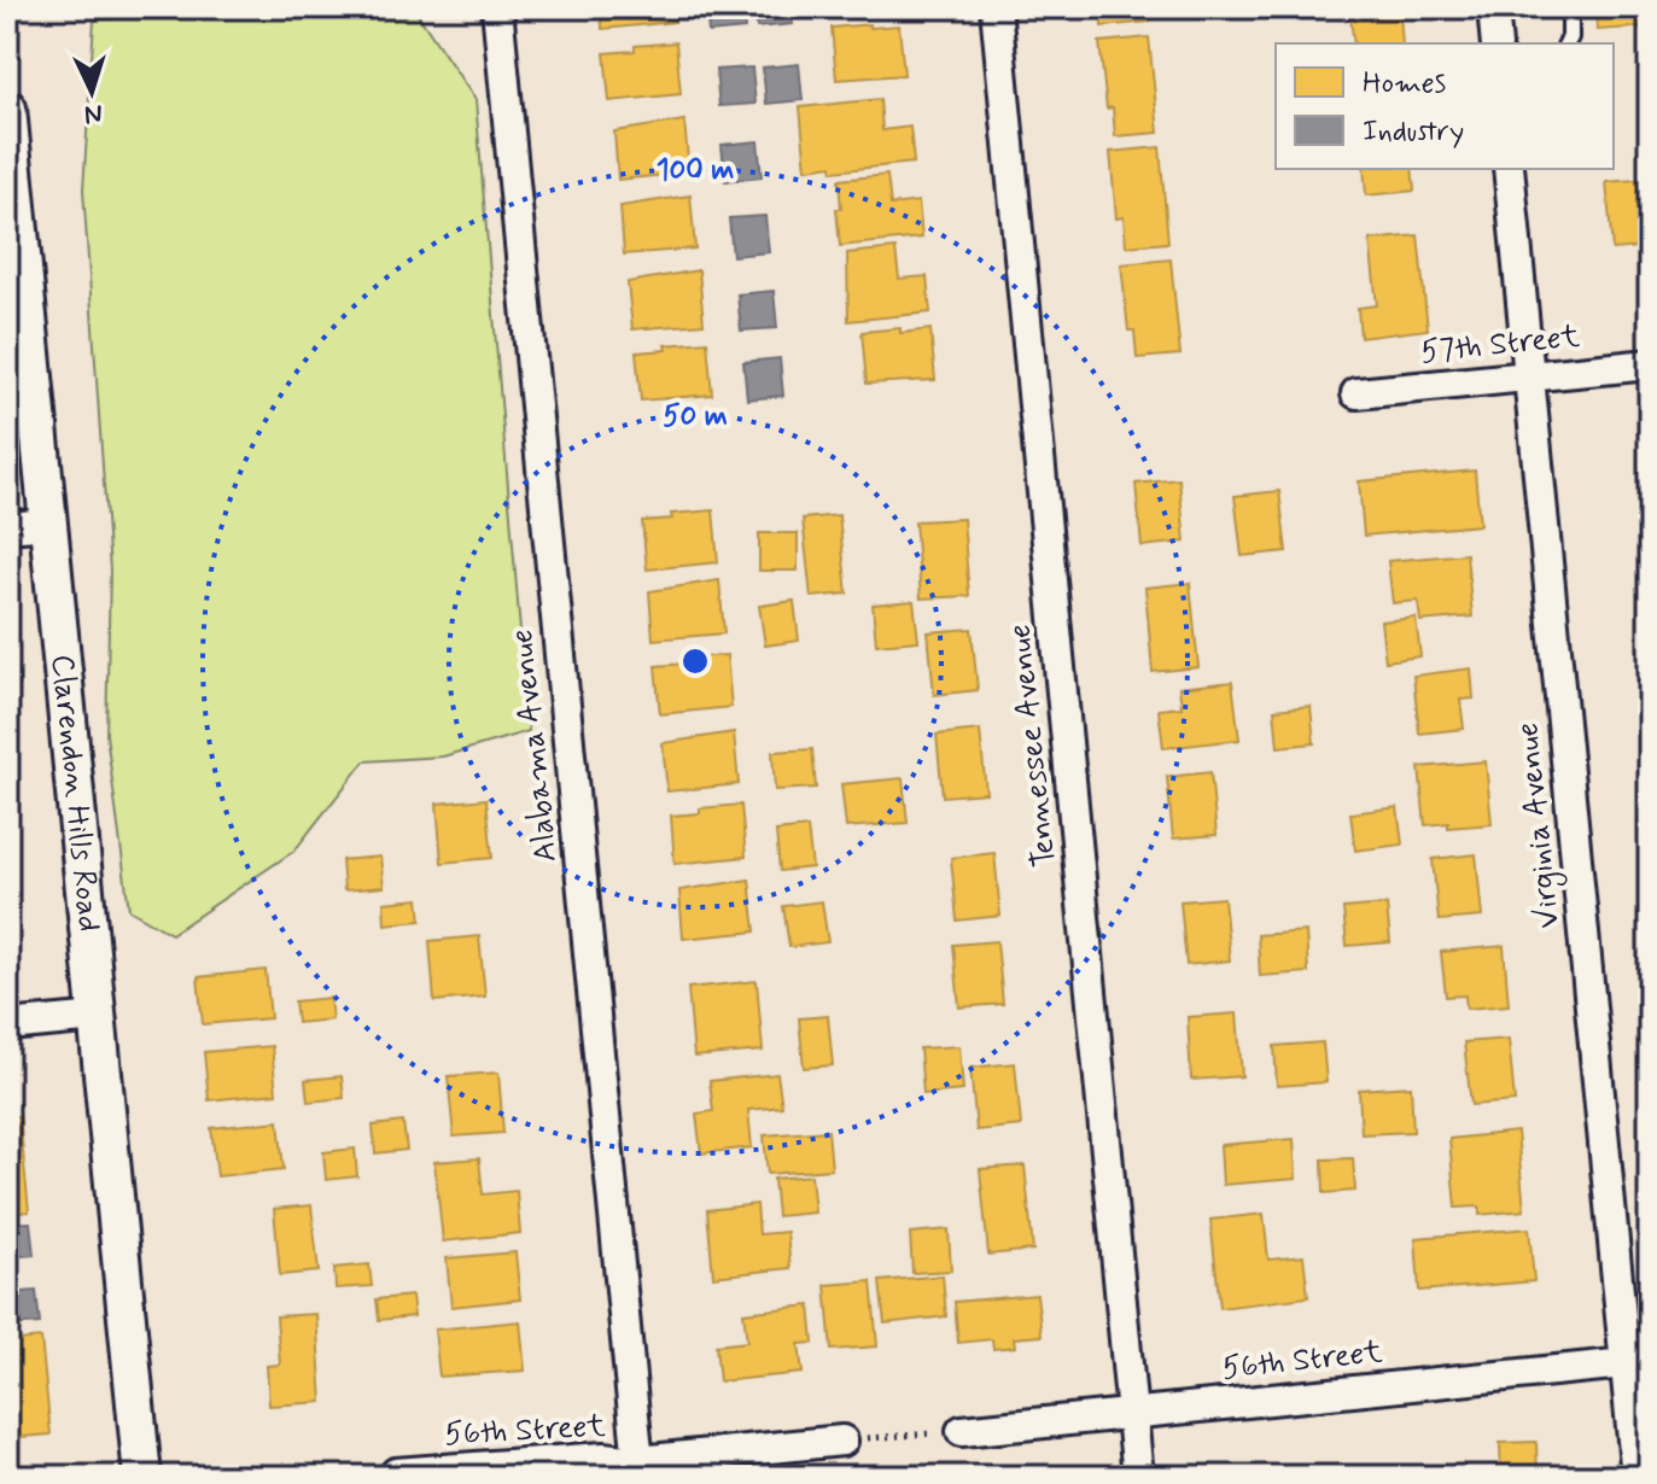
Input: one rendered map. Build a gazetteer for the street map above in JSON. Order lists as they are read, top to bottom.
{
  "streets": {
    "street": [
      "57th Street",
      "Alabama Avenue",
      "Tennessee Avenue",
      "Clarendon Hills Road",
      "Virginia Avenue",
      "56th Street"
    ]
  },
  "crossings": [
    ["57th Street", "Virginia Avenue"],
    ["Alabama Avenue", "56th Street"],
    ["Tennessee Avenue", "56th Street"],
    ["Virginia Avenue", "56th Street"]
  ],
  "legend": ["Homes", "Industry"],
  "north": "bottom",
  "rings": ["100 m", "50 m"]
}
